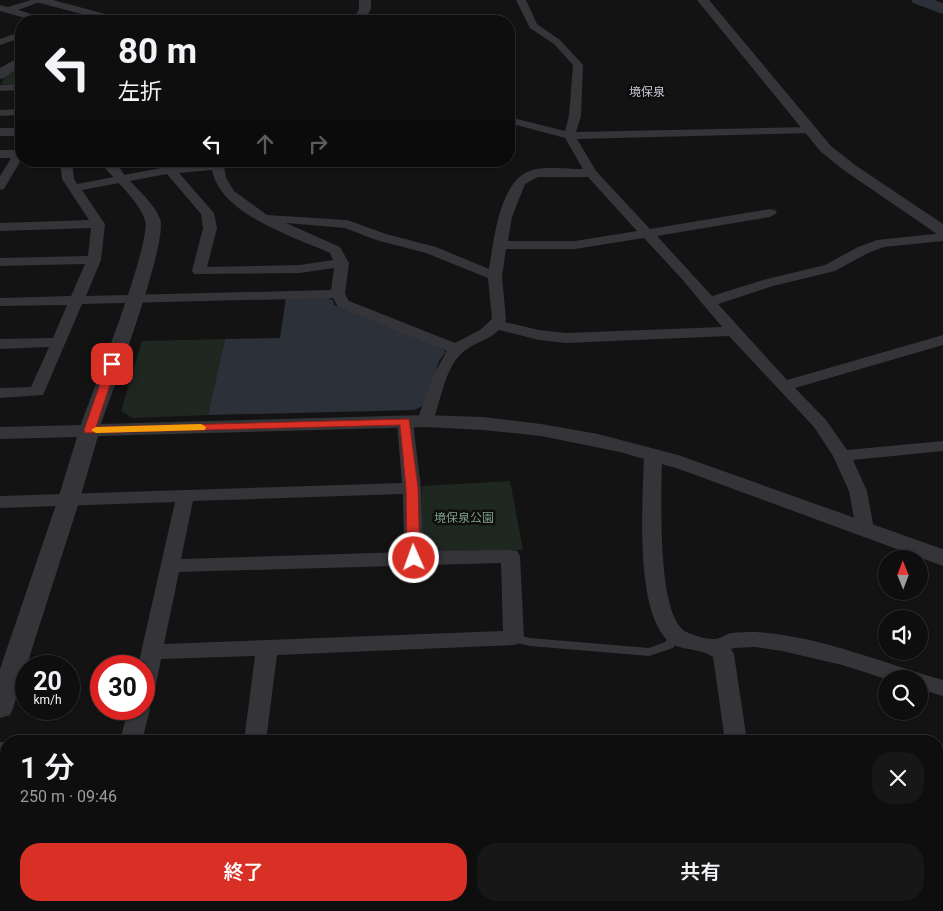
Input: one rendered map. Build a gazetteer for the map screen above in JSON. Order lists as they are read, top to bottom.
{
  "districts": ["境保泉"],
  "parks": ["境保泉公園"],
  "north": "top",
  "page": {
    "turn": ["80 m", "左折"],
    "speed": "20 km/h",
    "limit": "30",
    "heading": ["1 分", "250 m · 09:46"],
    "buttons": ["終了", "共有"]
  }
}
